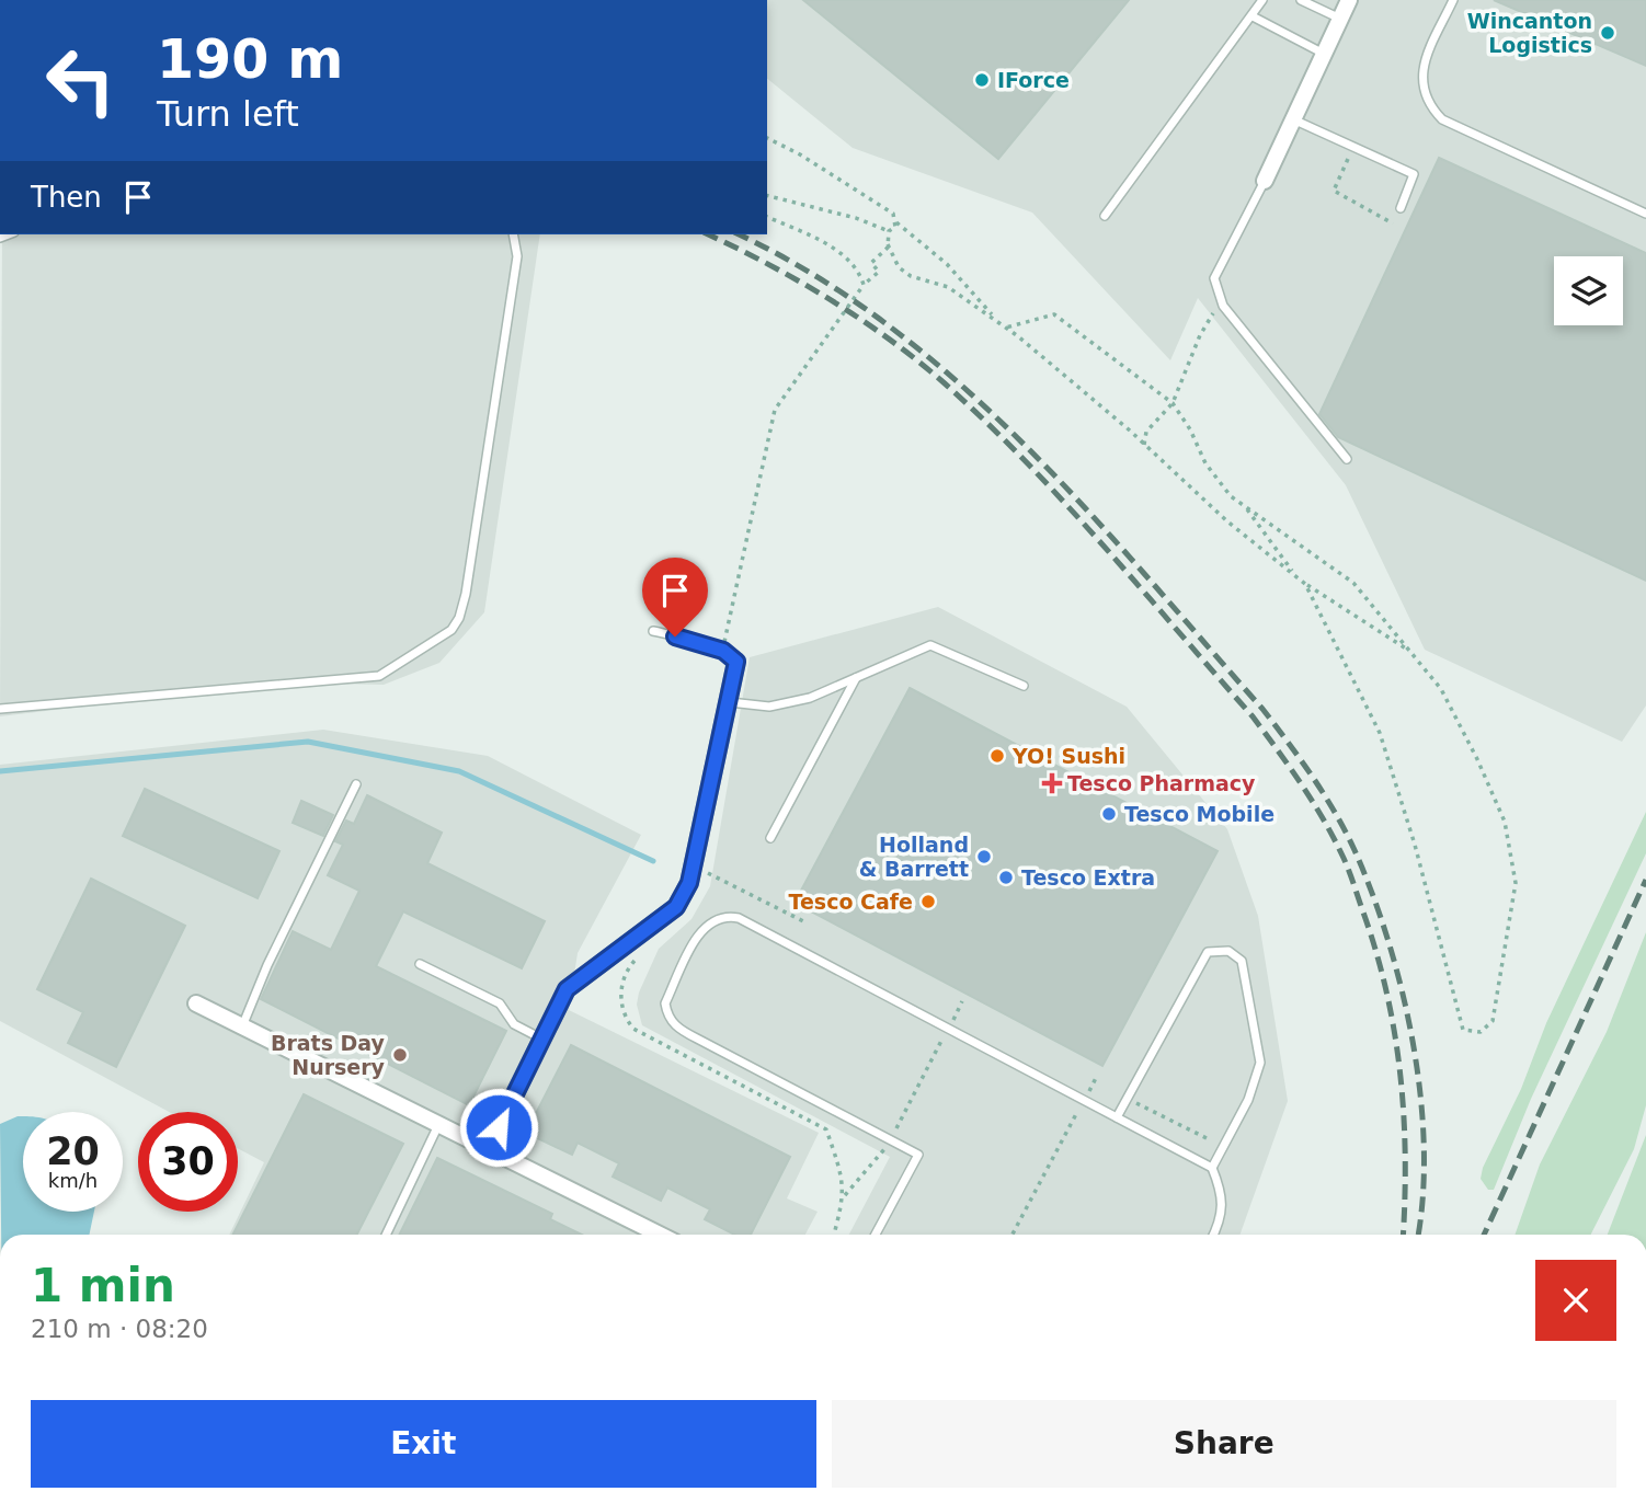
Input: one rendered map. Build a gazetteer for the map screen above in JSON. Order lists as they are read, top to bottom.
{
  "places": {
    "other": [
      "Wincanton Logistics",
      "IForce",
      "YO! Sushi",
      "Tesco Mobile",
      "Holland & Barrett",
      "Tesco Extra",
      "Tesco Cafe",
      "Brats Day Nursery"
    ],
    "health": ["Tesco Pharmacy"]
  },
  "page": {
    "turn": ["190 m", "Turn left"],
    "then": "Then",
    "speed": "20 km/h",
    "limit": "30",
    "heading": ["1 min", "210 m · 08:20"],
    "buttons": ["Exit", "Share"]
  }
}
